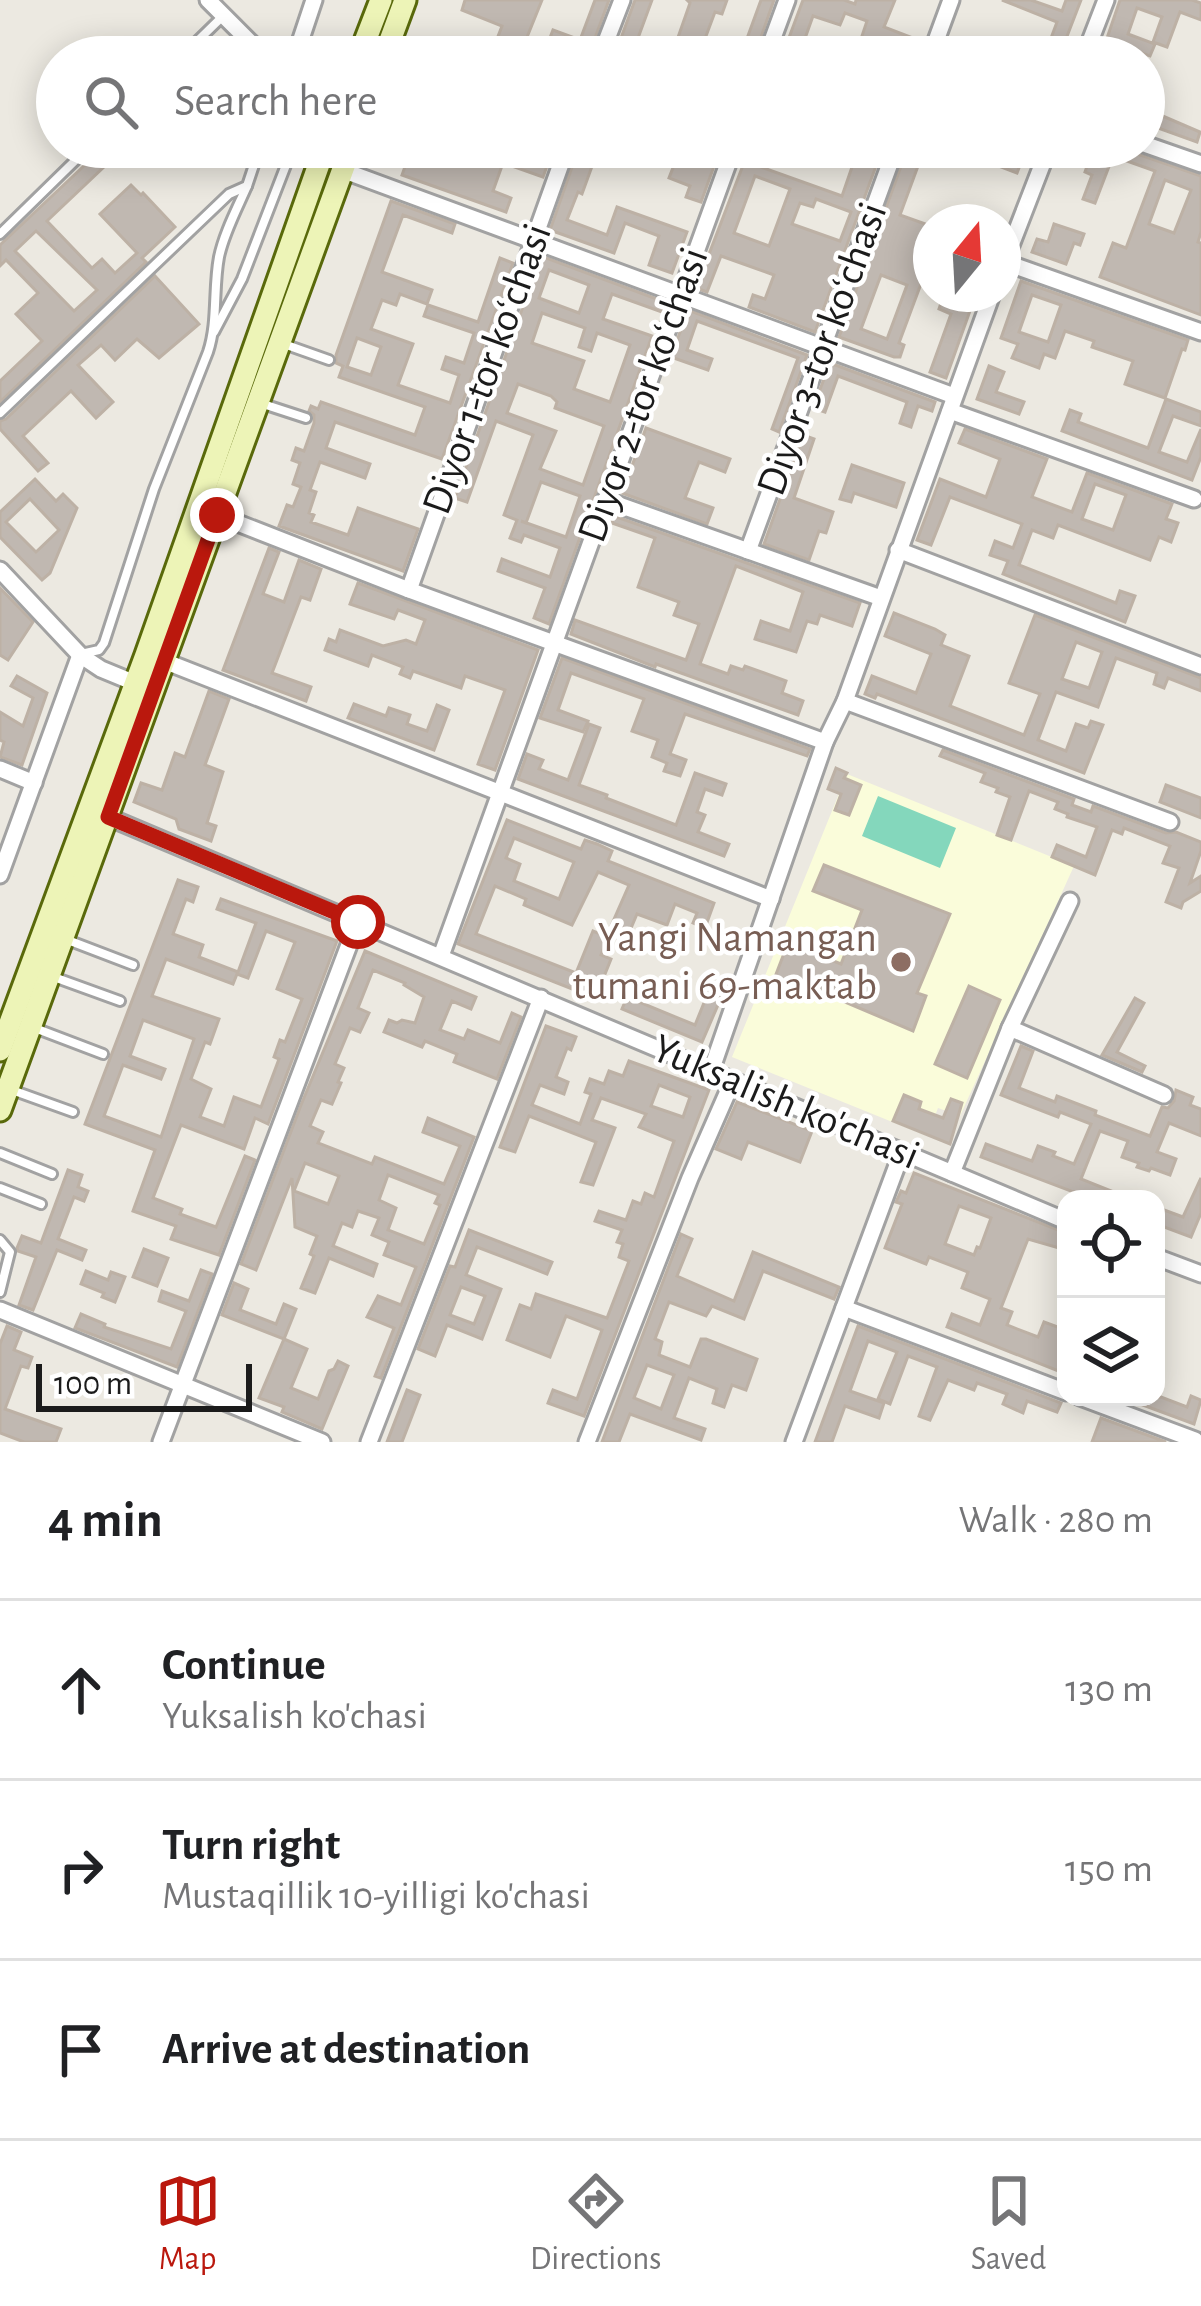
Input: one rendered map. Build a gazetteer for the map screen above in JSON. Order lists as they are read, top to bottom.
{
  "streets": {
    "street": [
      "Diyor 3-tor koʻchasi",
      "Diyor 1-tor koʻchasi",
      "Diyor 2-tor koʻchasi",
      "Yuksalish ko'chasi"
    ]
  },
  "crossings": [
    ["Diyor 2-tor koʻchasi", "Yuksalish ko'chasi"]
  ],
  "places": ["Yangi Namangan tumani 69-maktab"],
  "scale_bar": "100 m",
  "north": "top",
  "page": {
    "search": "Search here",
    "scale": "100 m",
    "heading": ["4 min", "Walk · 280 m"],
    "list": [
      ["Continue", "Yuksalish ko'chasi", "130 m"],
      ["Turn right", "Mustaqillik 10-yilligi ko'chasi", "150 m"],
      "Arrive at destination"
    ],
    "nav": ["Map", "Directions", "Saved"]
  }
}
